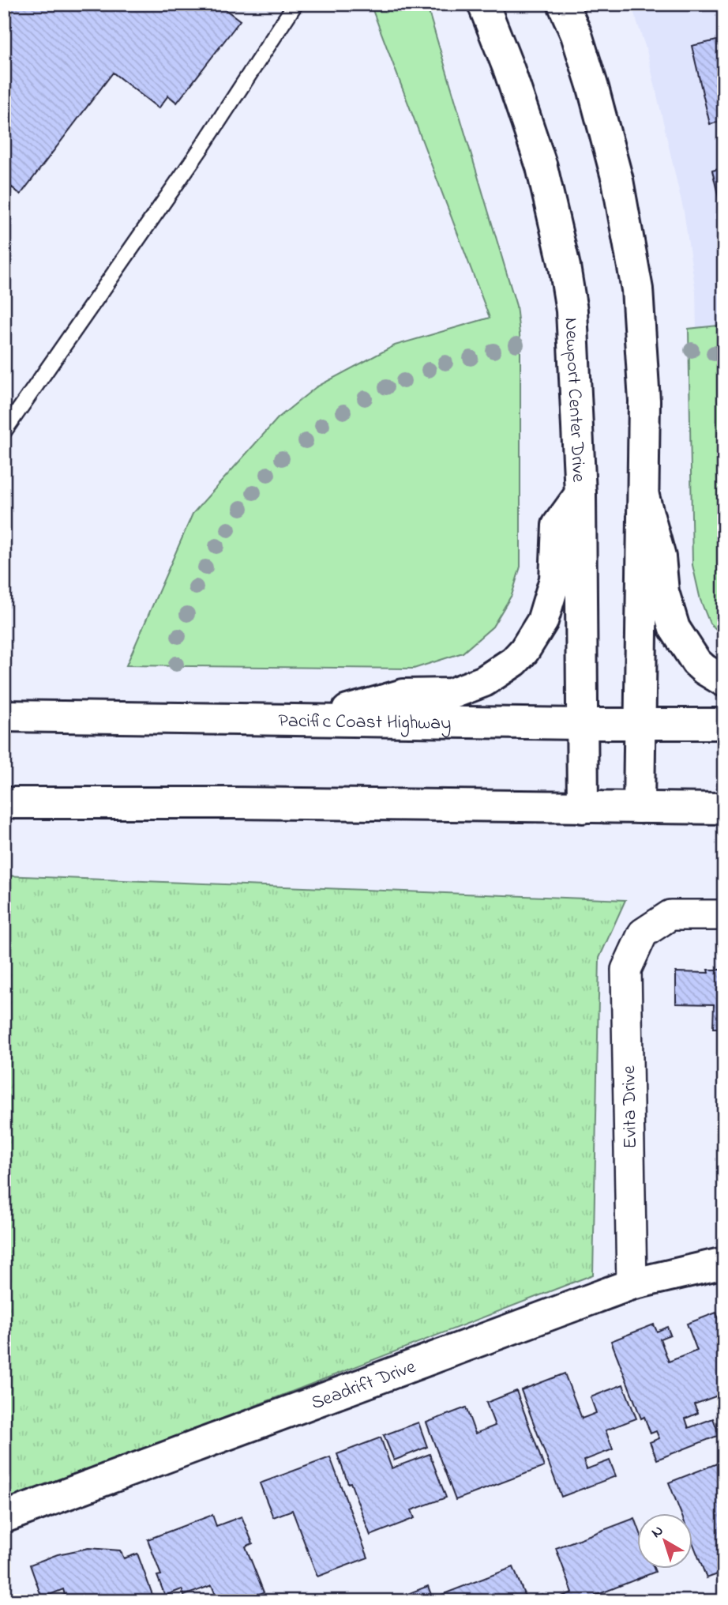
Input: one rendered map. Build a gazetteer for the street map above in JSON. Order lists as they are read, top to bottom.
{
  "streets": {
    "main road": ["Newport Center Drive", "Pacific Coast Highway", "Seadrift Drive"],
    "street": ["Evita Drive"]
  },
  "crossings": [
    ["Newport Center Drive", "Pacific Coast Highway"],
    ["Evita Drive", "Seadrift Drive"]
  ],
  "north": "top left"
}
